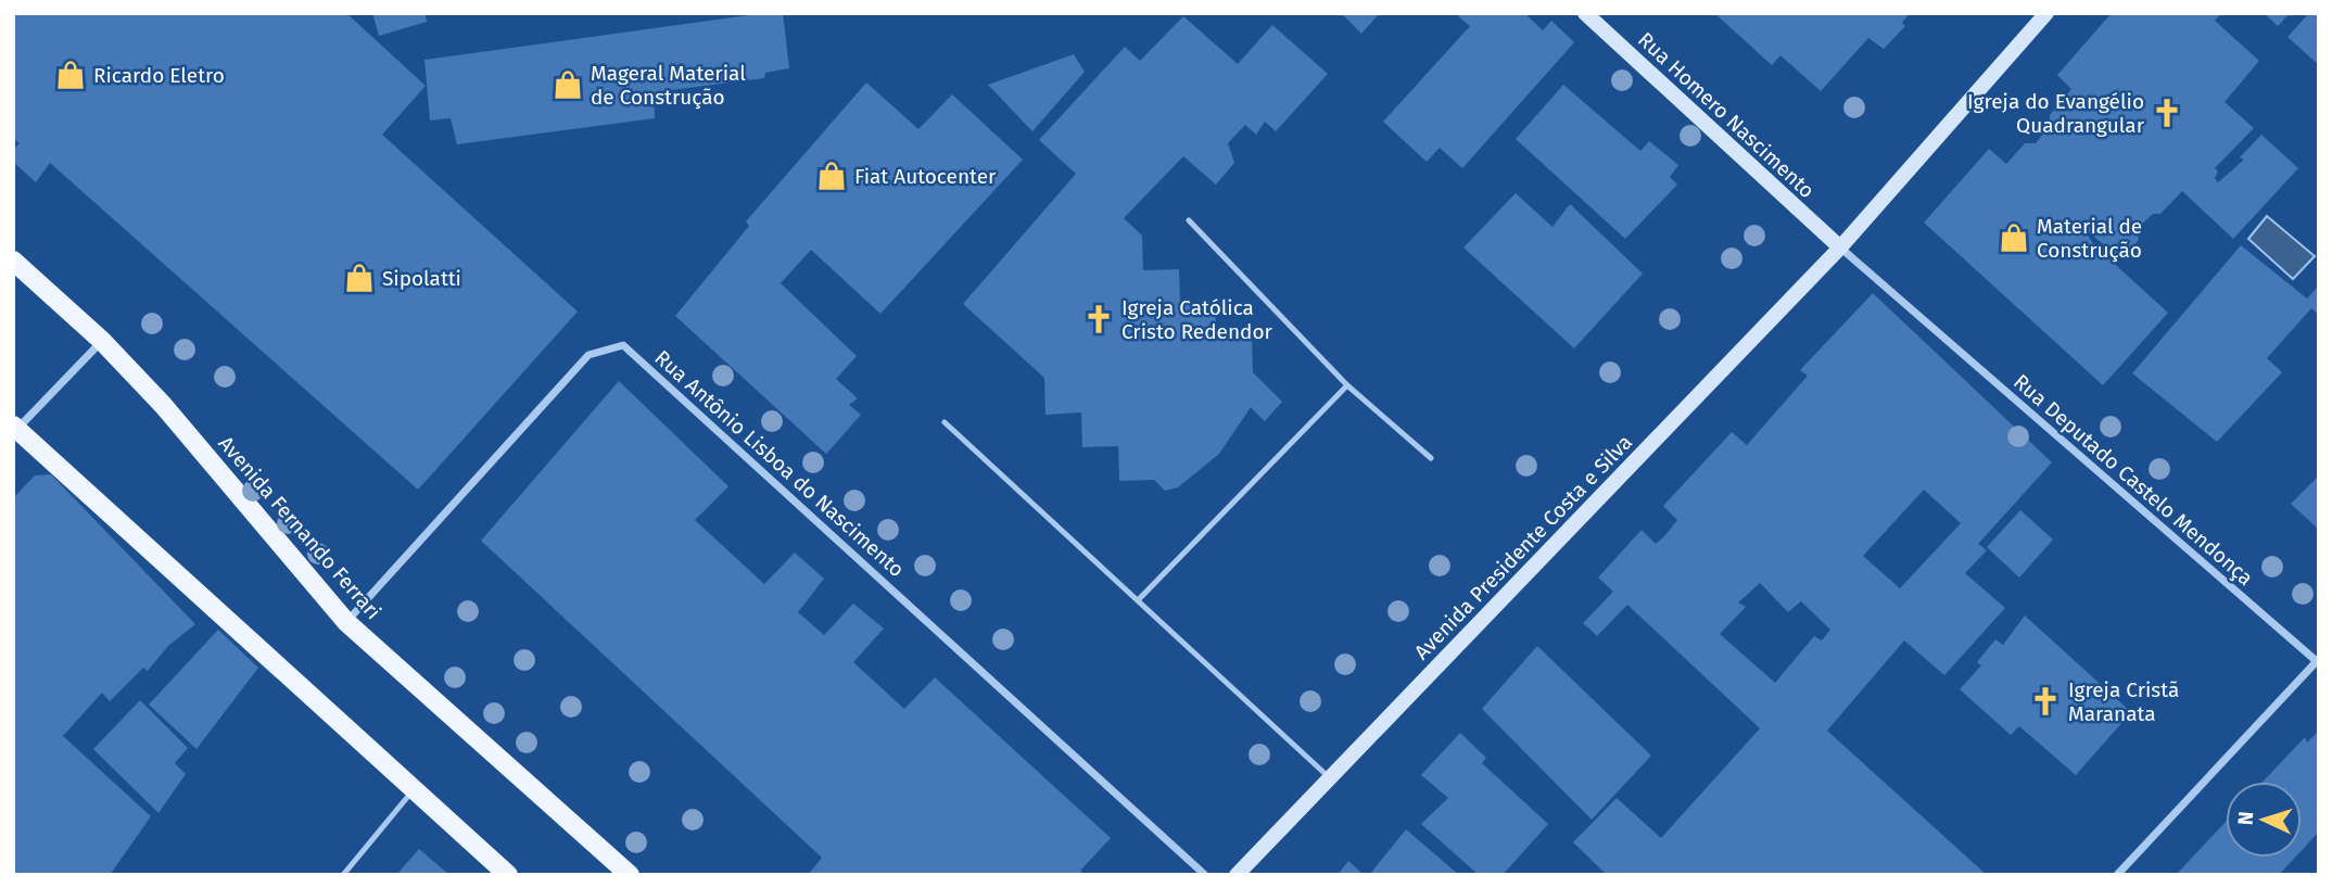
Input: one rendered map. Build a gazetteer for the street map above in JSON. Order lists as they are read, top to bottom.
{
  "streets": {
    "main road": ["Avenida Fernando Ferrari"],
    "street": [
      "Rua Homero Nascimento",
      "Rua Antônio Lisboa do Nascimento",
      "Rua Deputado Castelo Mendonça",
      "Avenida Presidente Costa e Silva"
    ]
  },
  "crossings": [
    ["Rua Homero Nascimento", "Rua Deputado Castelo Mendonça"],
    ["Rua Homero Nascimento", "Avenida Presidente Costa e Silva"],
    ["Rua Antônio Lisboa do Nascimento", "Avenida Fernando Ferrari"],
    ["Rua Deputado Castelo Mendonça", "Avenida Presidente Costa e Silva"]
  ],
  "places": {
    "shop": [
      "Ricardo Eletro",
      "Mageral Material de Construção",
      "Fiat Autocenter",
      "Material de Construção",
      "Sipolatti"
    ],
    "church": ["Igreja do Evangélio Quadrangular", "Igreja Católica Cristo Redendor", "Igreja Cristã Maranata"]
  },
  "north": "left"
}
